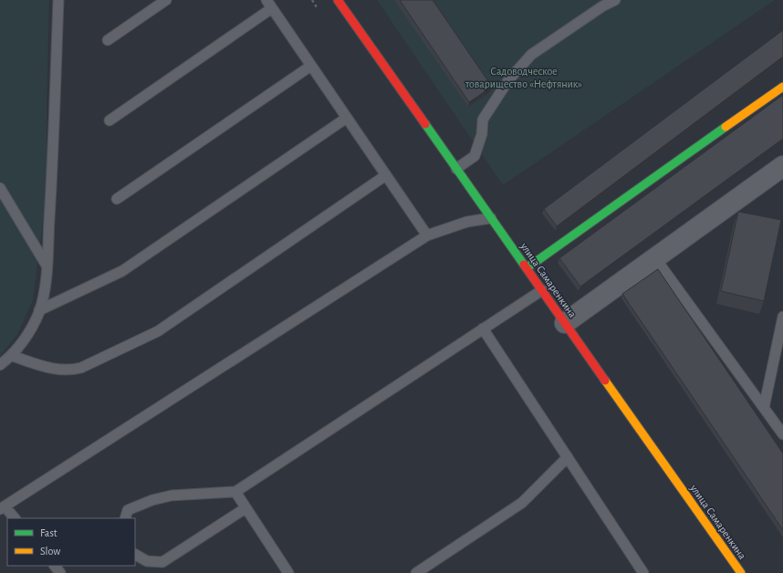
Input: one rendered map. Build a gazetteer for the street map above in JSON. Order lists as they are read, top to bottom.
{
  "streets": {
    "main road": ["улица Самаренкина"]
  },
  "parks": ["Садоводческое товарищество «Нефтяник»"],
  "legend": ["Fast", "Slow"]
}
